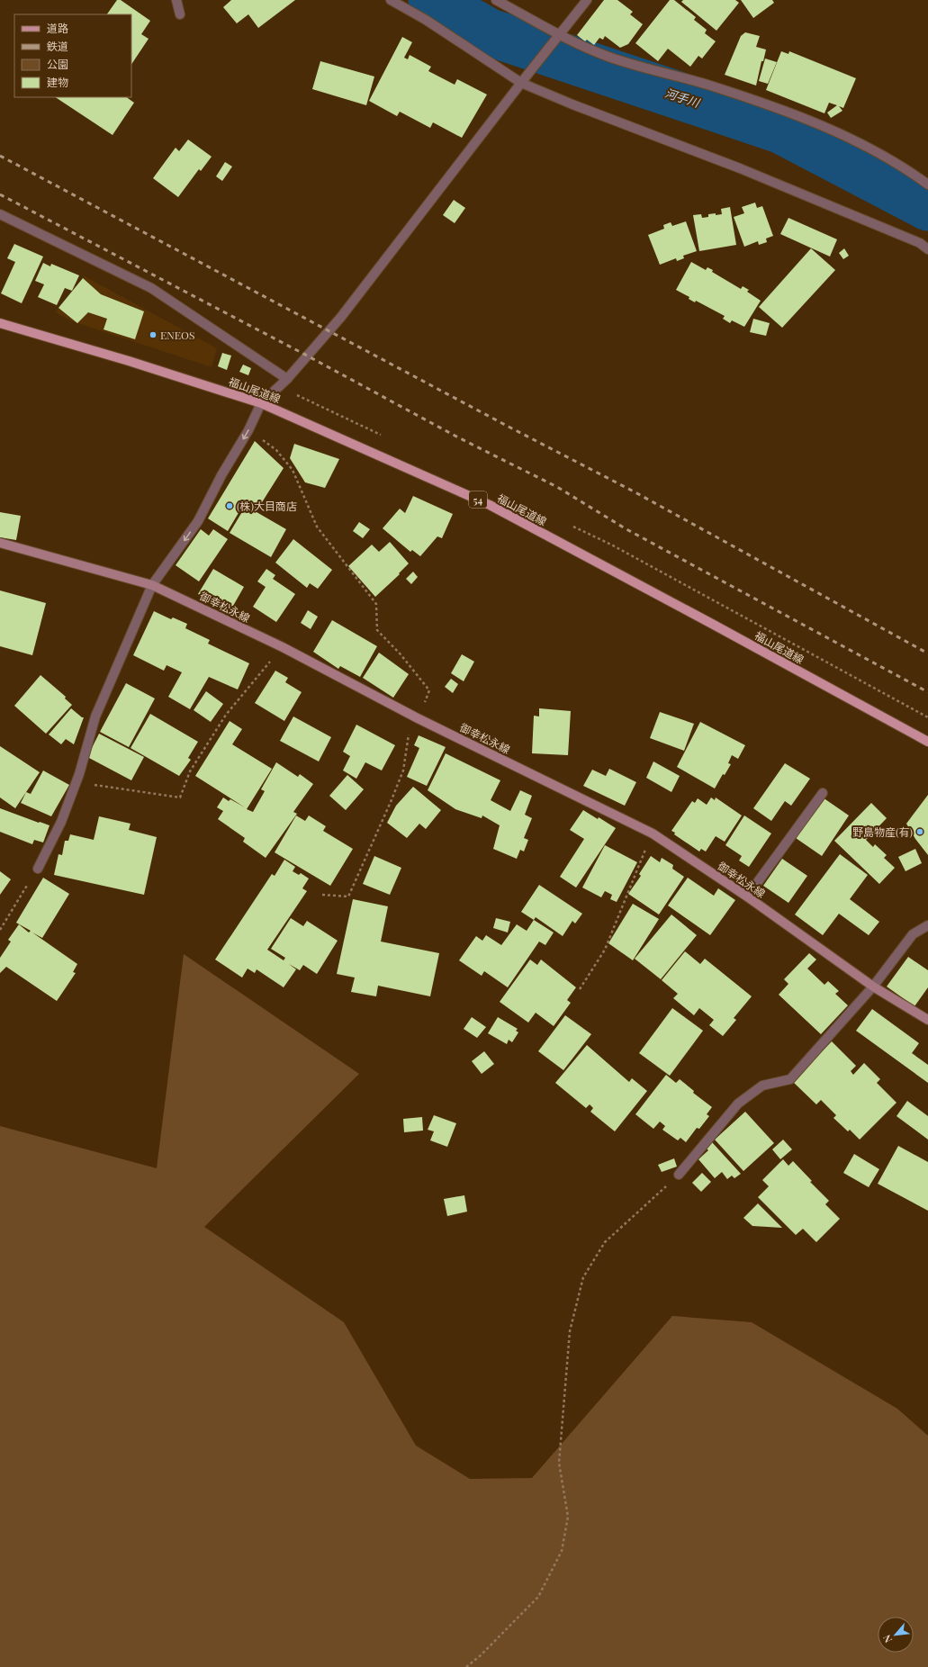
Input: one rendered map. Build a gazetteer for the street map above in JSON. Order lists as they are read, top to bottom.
{
  "streets": {
    "main road": ["福山尾道線", "54", "御幸松永線"]
  },
  "water": ["河手川"],
  "places": ["ENEOS", "(株)大目商店", "野島物産(有)"],
  "legend": [
    "道路",
    "鉄道",
    "公園",
    "建物"
  ],
  "north": "bottom left"
}
